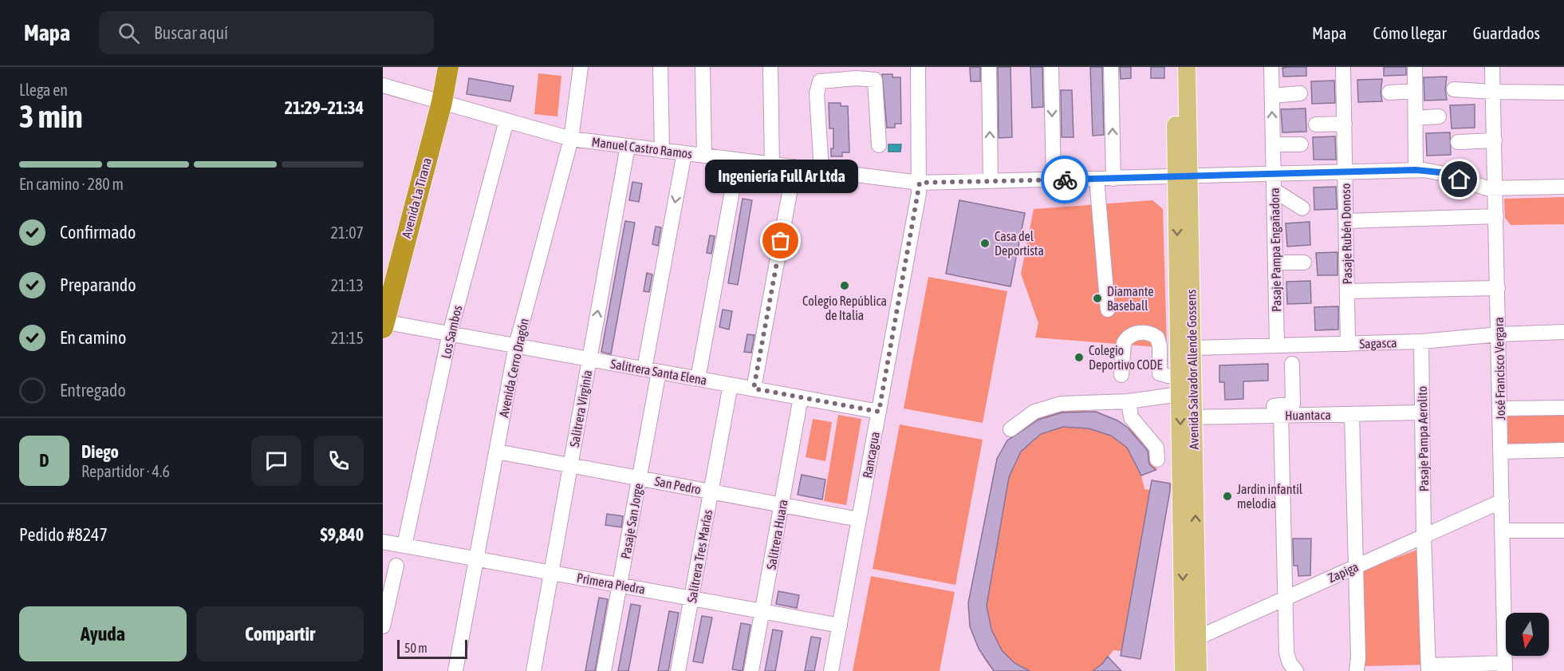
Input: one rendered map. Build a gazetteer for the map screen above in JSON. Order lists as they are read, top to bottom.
{
  "streets": {
    "highway": ["Avenida La Tirana"],
    "main road": ["Avenida Salvador Allende Gossens"],
    "street": [
      "Manuel Castro Ramos",
      "Pasaje Rubén Donoso",
      "Pasaje Pampa Engañadora",
      "Los Sambos",
      "Sagasca",
      "Avenida Cerro Dragón",
      "José Francisco Vergara",
      "Salitrera Santa Elena",
      "Salitrera Virginia",
      "Huantaca",
      "Pasaje Pampa Aerolito",
      "Rancagua",
      "San Pedro",
      "Pasaje San Jorge",
      "Salitrera Huara",
      "Salitrera Tres Marías",
      "Zapiga",
      "Primera Piedra"
    ]
  },
  "crossings": [
    ["Manuel Castro Ramos", "Avenida La Tirana"],
    ["Manuel Castro Ramos", "Pasaje Rubén Donoso"],
    ["Manuel Castro Ramos", "Pasaje Pampa Engañadora"],
    ["Manuel Castro Ramos", "Los Sambos"],
    ["Manuel Castro Ramos", "Avenida Cerro Dragón"],
    ["Manuel Castro Ramos", "José Francisco Vergara"],
    ["Manuel Castro Ramos", "Avenida Salvador Allende Gossens"],
    ["Manuel Castro Ramos", "Salitrera Virginia"],
    ["Manuel Castro Ramos", "Rancagua"],
    ["Avenida La Tirana", "Salitrera Santa Elena"],
    ["Pasaje Rubén Donoso", "Sagasca"],
    ["Pasaje Pampa Engañadora", "Sagasca"],
    ["Los Sambos", "Salitrera Santa Elena"],
    ["Los Sambos", "Primera Piedra"],
    ["Sagasca", "José Francisco Vergara"],
    ["Sagasca", "Avenida Salvador Allende Gossens"],
    ["Sagasca", "Pasaje Pampa Aerolito"],
    ["Avenida Cerro Dragón", "Salitrera Santa Elena"],
    ["Avenida Cerro Dragón", "San Pedro"],
    ["Avenida Cerro Dragón", "Primera Piedra"],
    ["José Francisco Vergara", "Zapiga"],
    ["Avenida Salvador Allende Gossens", "Huantaca"],
    ["Avenida Salvador Allende Gossens", "Zapiga"],
    ["Salitrera Santa Elena", "Salitrera Virginia"],
    ["Salitrera Santa Elena", "Rancagua"],
    ["Salitrera Santa Elena", "Pasaje San Jorge"],
    ["Salitrera Santa Elena", "Salitrera Huara"],
    ["Salitrera Santa Elena", "Salitrera Tres Marías"],
    ["Salitrera Virginia", "San Pedro"],
    ["Salitrera Virginia", "Primera Piedra"],
    ["Huantaca", "Pasaje Pampa Aerolito"],
    ["Pasaje Pampa Aerolito", "Zapiga"],
    ["Rancagua", "San Pedro"],
    ["Rancagua", "Primera Piedra"],
    ["San Pedro", "Pasaje San Jorge"],
    ["San Pedro", "Salitrera Huara"],
    ["San Pedro", "Salitrera Tres Marías"],
    ["Pasaje San Jorge", "Primera Piedra"],
    ["Salitrera Huara", "Primera Piedra"],
    ["Salitrera Tres Marías", "Primera Piedra"]
  ],
  "places": [
    "Ingeniería Full Ar Ltda",
    "Casa del Deportista",
    "Colegio República de Italia",
    "Diamante Baseball",
    "Colegio Deportivo CODE",
    "Jardin infantil melodia"
  ],
  "scale_bar": "50 m",
  "north": "bottom",
  "page": {
    "header": "Mapa",
    "search": "Buscar aquí",
    "nav": ["Mapa", "Cómo llegar", "Guardados"],
    "heading": ["3 min", "Llega en", "21:29–21:34"],
    "panel": [
      "Diego",
      "Repartidor · 4.6",
      "Pedido #8247",
      "$9,840"
    ],
    "bar": "En camino · 280 m",
    "bubble": "Ingeniería Full Ar Ltda",
    "list": [
      ["Confirmado", "21:07"],
      ["Preparando", "21:13"],
      ["En camino", "21:15"],
      "Entregado"
    ],
    "round": "D",
    "buttons": ["Ayuda", "Compartir"],
    "scale": "50 m"
  }
}
